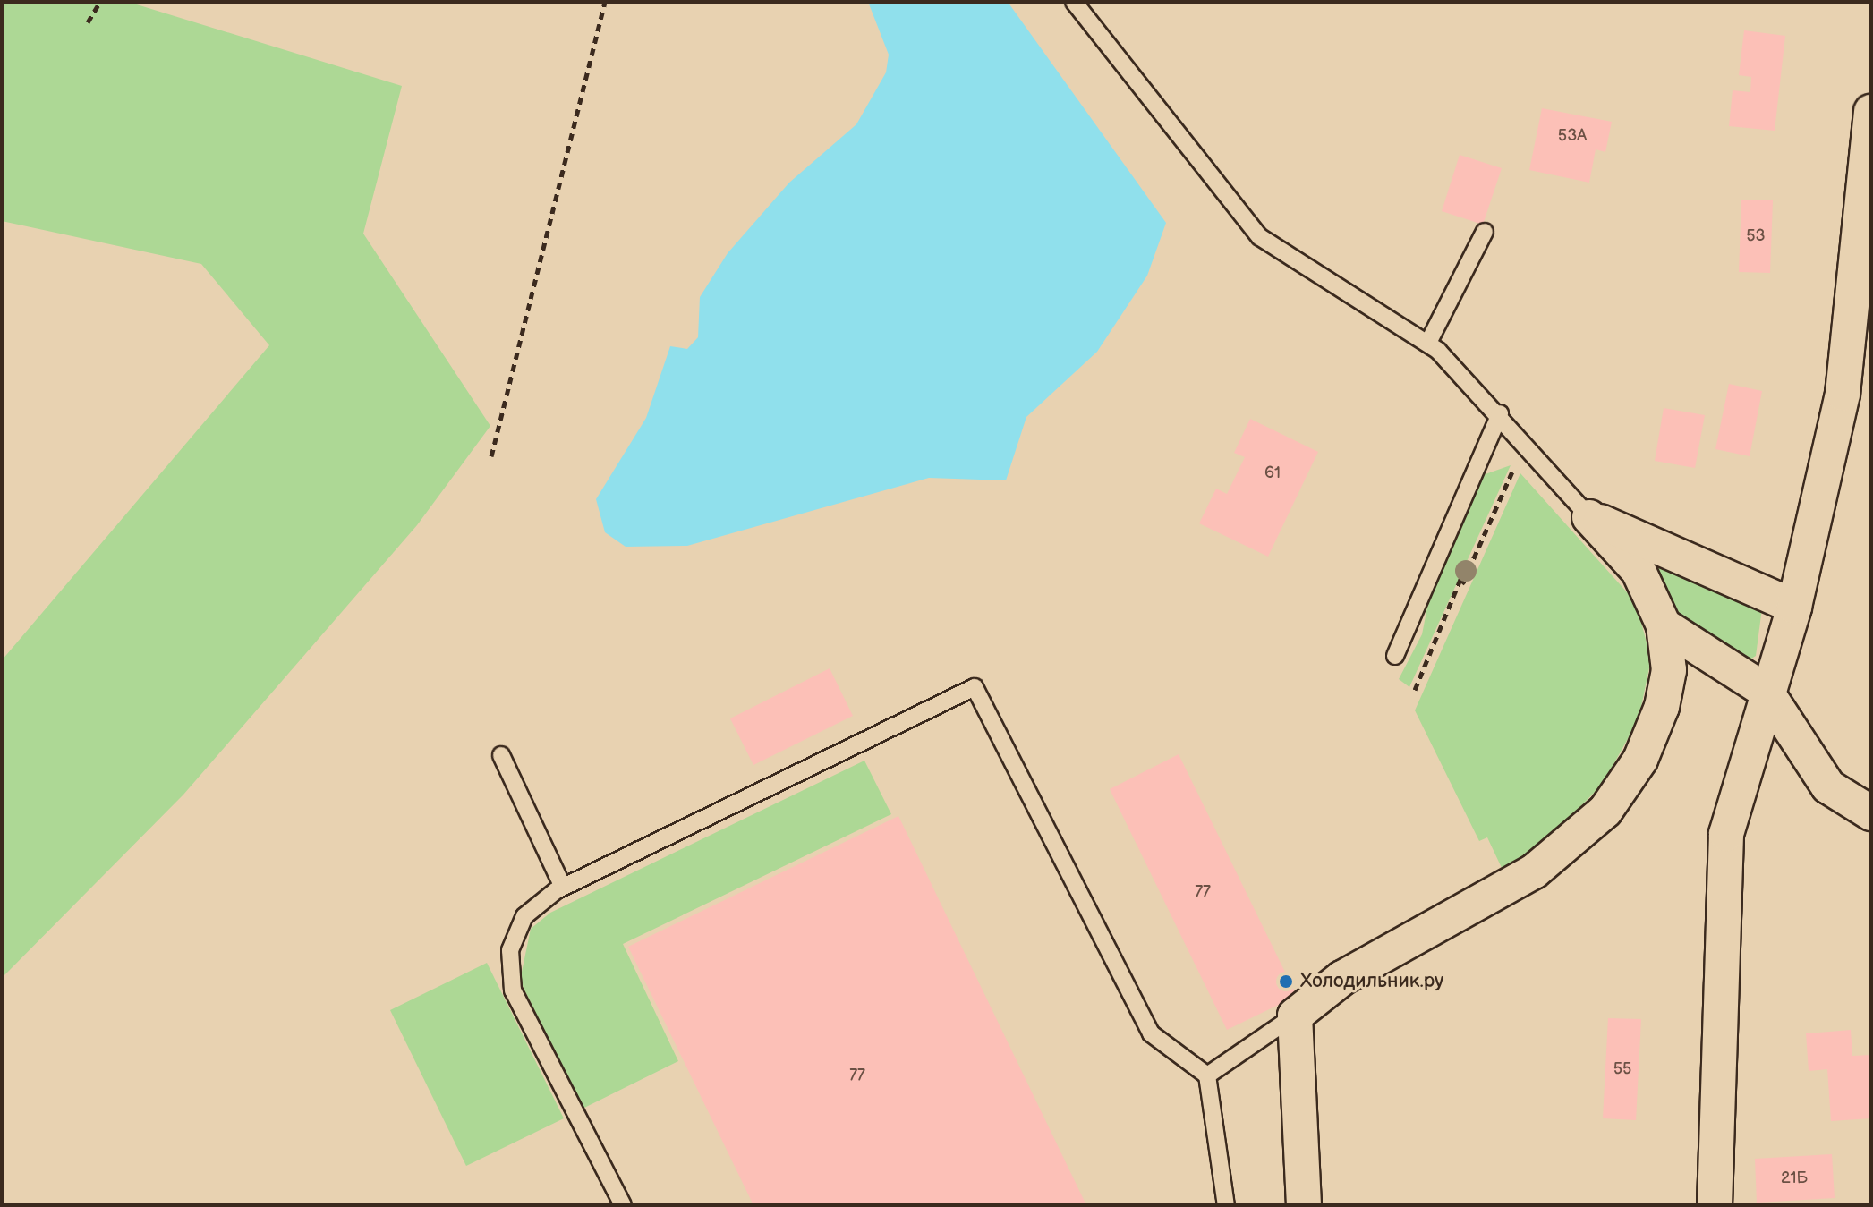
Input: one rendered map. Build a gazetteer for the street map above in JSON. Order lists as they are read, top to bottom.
{
  "places": ["Холодильник.ру"],
  "house_numbers": [
    "53А",
    "53",
    "61",
    "77",
    "55",
    "77",
    "21Б"
  ]
}
